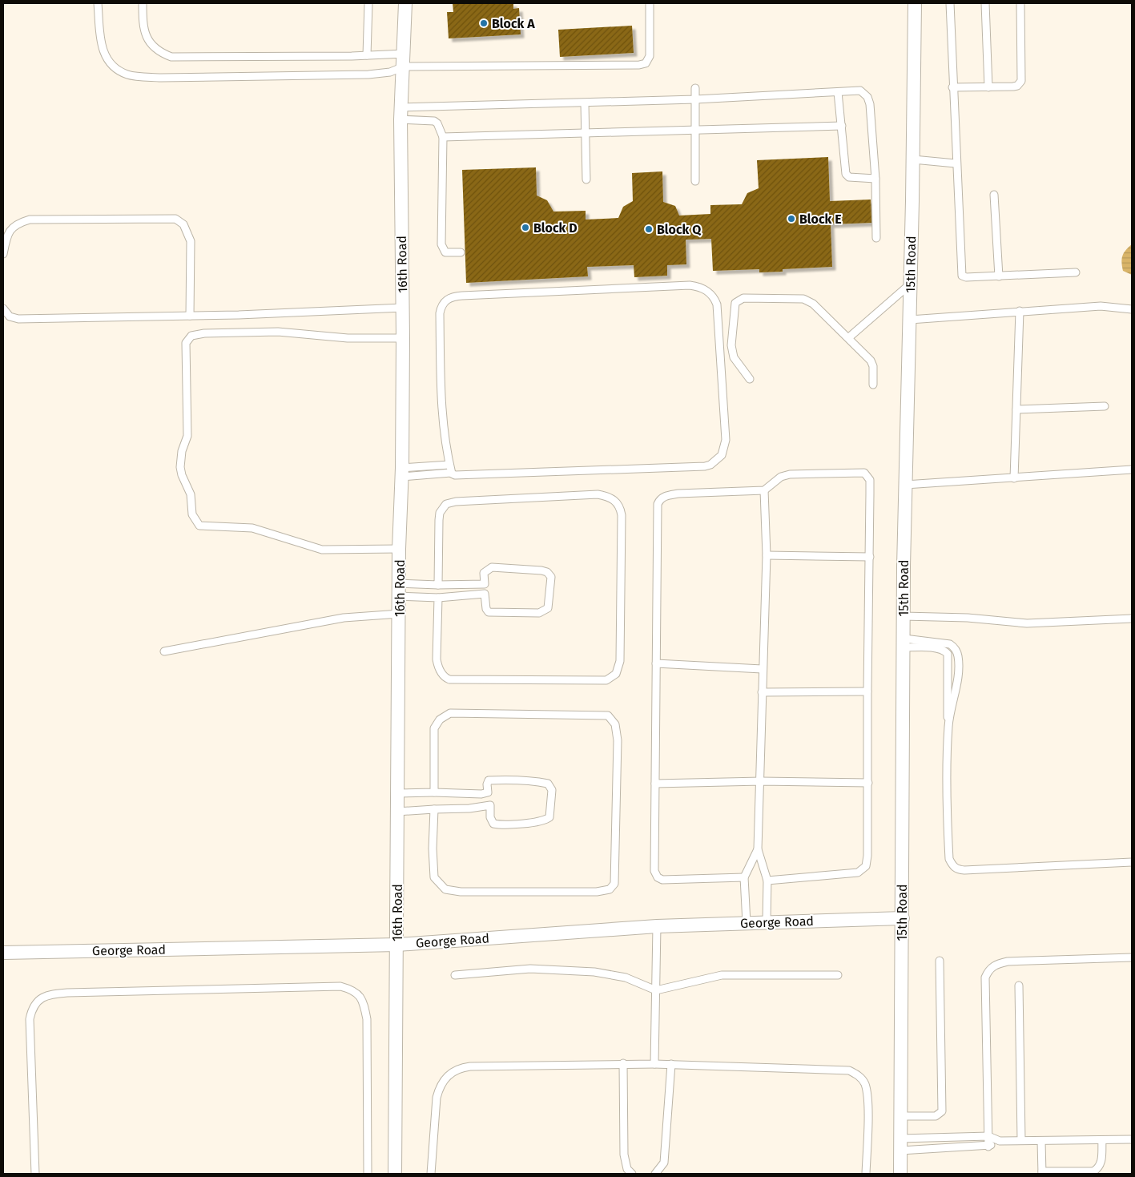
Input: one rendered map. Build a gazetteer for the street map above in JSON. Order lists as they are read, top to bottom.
{
  "streets": {
    "street": ["16th Road", "15th Road", "George Road"]
  },
  "crossings": [
    ["16th Road", "George Road"],
    ["15th Road", "George Road"]
  ],
  "places": [
    "Block A",
    "Block E",
    "Block D",
    "Block Q"
  ]
}
